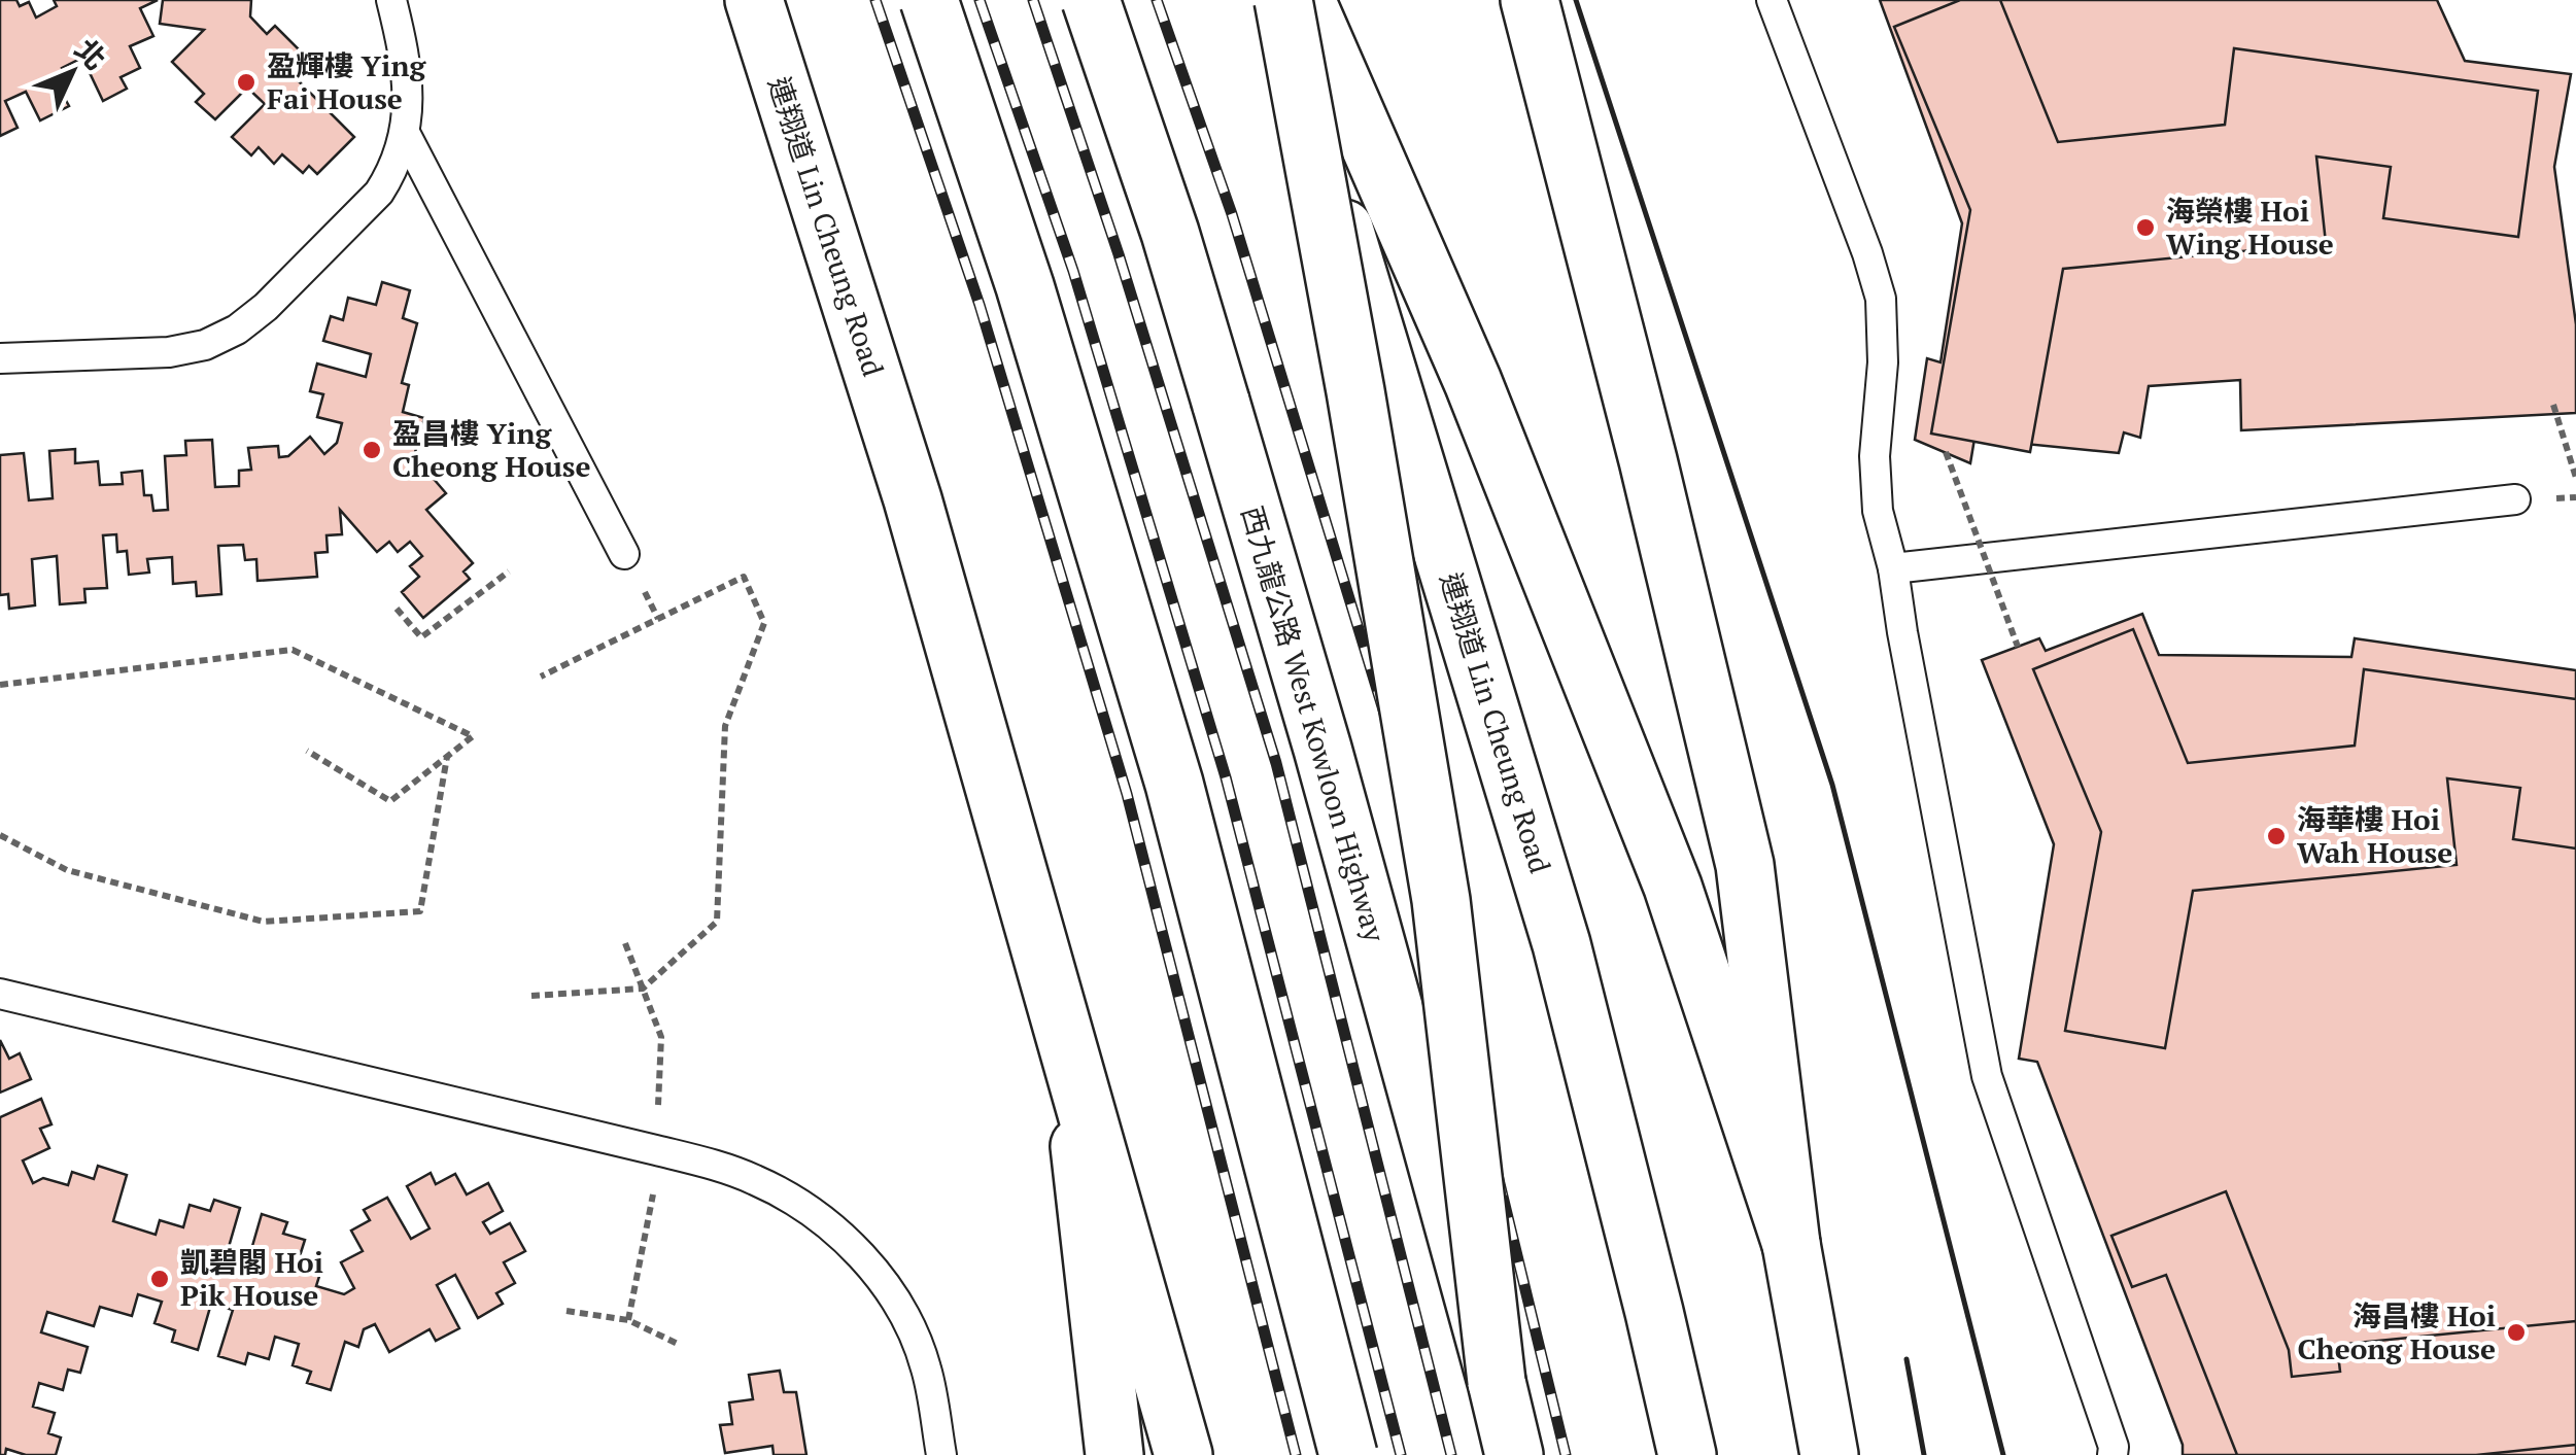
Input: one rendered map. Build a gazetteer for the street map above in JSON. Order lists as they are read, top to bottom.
{
  "streets": {
    "main road": ["連翔道 Lin Cheung Road", "西九龍公路 West Kowloon Highway"]
  },
  "places": [
    "盈輝樓 Ying Fai House",
    "海榮樓 Hoi Wing House",
    "盈昌樓 Ying Cheong House",
    "海華樓 Hoi Wah House",
    "凱碧閣 Hoi Pik House",
    "海昌樓 Hoi Cheong House"
  ],
  "north": "top right"
}
